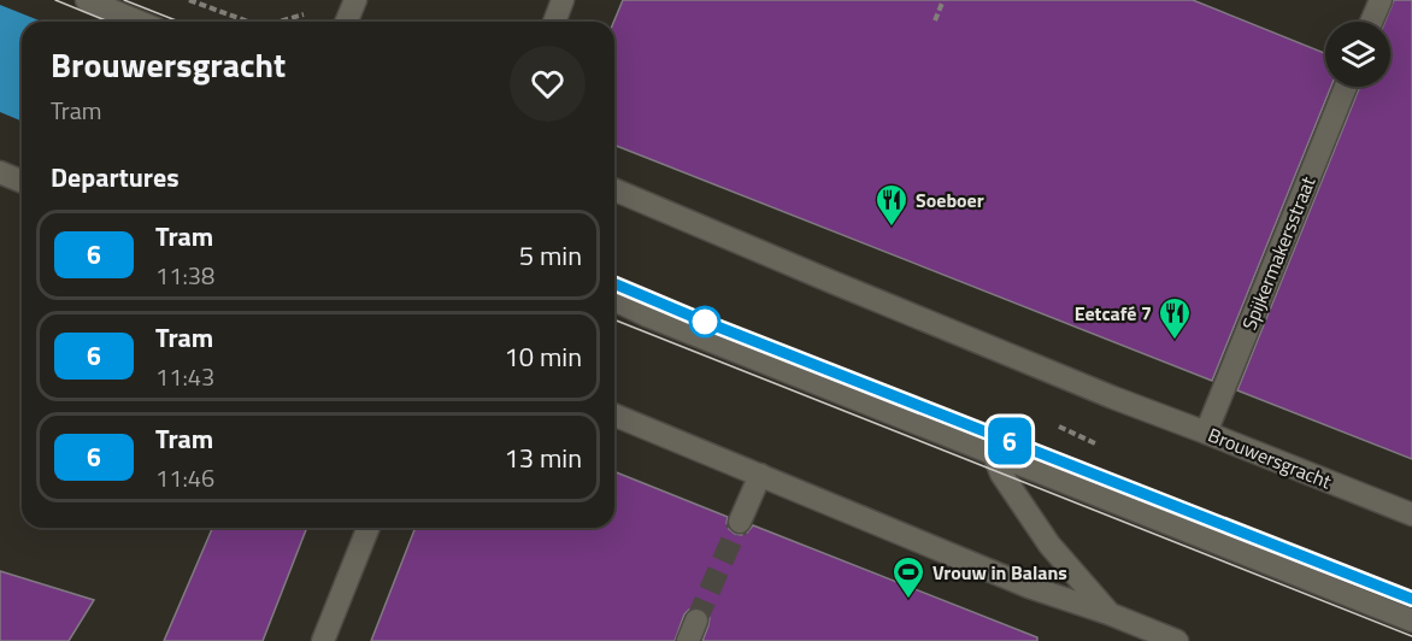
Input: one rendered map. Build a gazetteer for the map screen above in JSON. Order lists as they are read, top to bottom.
{
  "streets": {
    "street": ["Spijkermakersstraat", "Brouwersgracht"]
  },
  "crossings": [
    ["Spijkermakersstraat", "Brouwersgracht"]
  ],
  "places": {
    "restaurant": ["Soeboer", "Eetcafé 7"],
    "sports": ["Vrouw in Balans"]
  },
  "lines": ["tram line 6"],
  "page": {
    "on_map": "6",
    "heading": [
      ["Brouwersgracht", "Tram"],
      "Departures"
    ],
    "list": [
      {
        "mark": "6",
        "name": "Tram",
        "note": "11:38",
        "value": "5 min"
      },
      {
        "mark": "6",
        "name": "Tram",
        "note": "11:43",
        "value": "10 min"
      },
      {
        "mark": "6",
        "name": "Tram",
        "note": "11:46",
        "value": "13 min"
      }
    ]
  }
}
